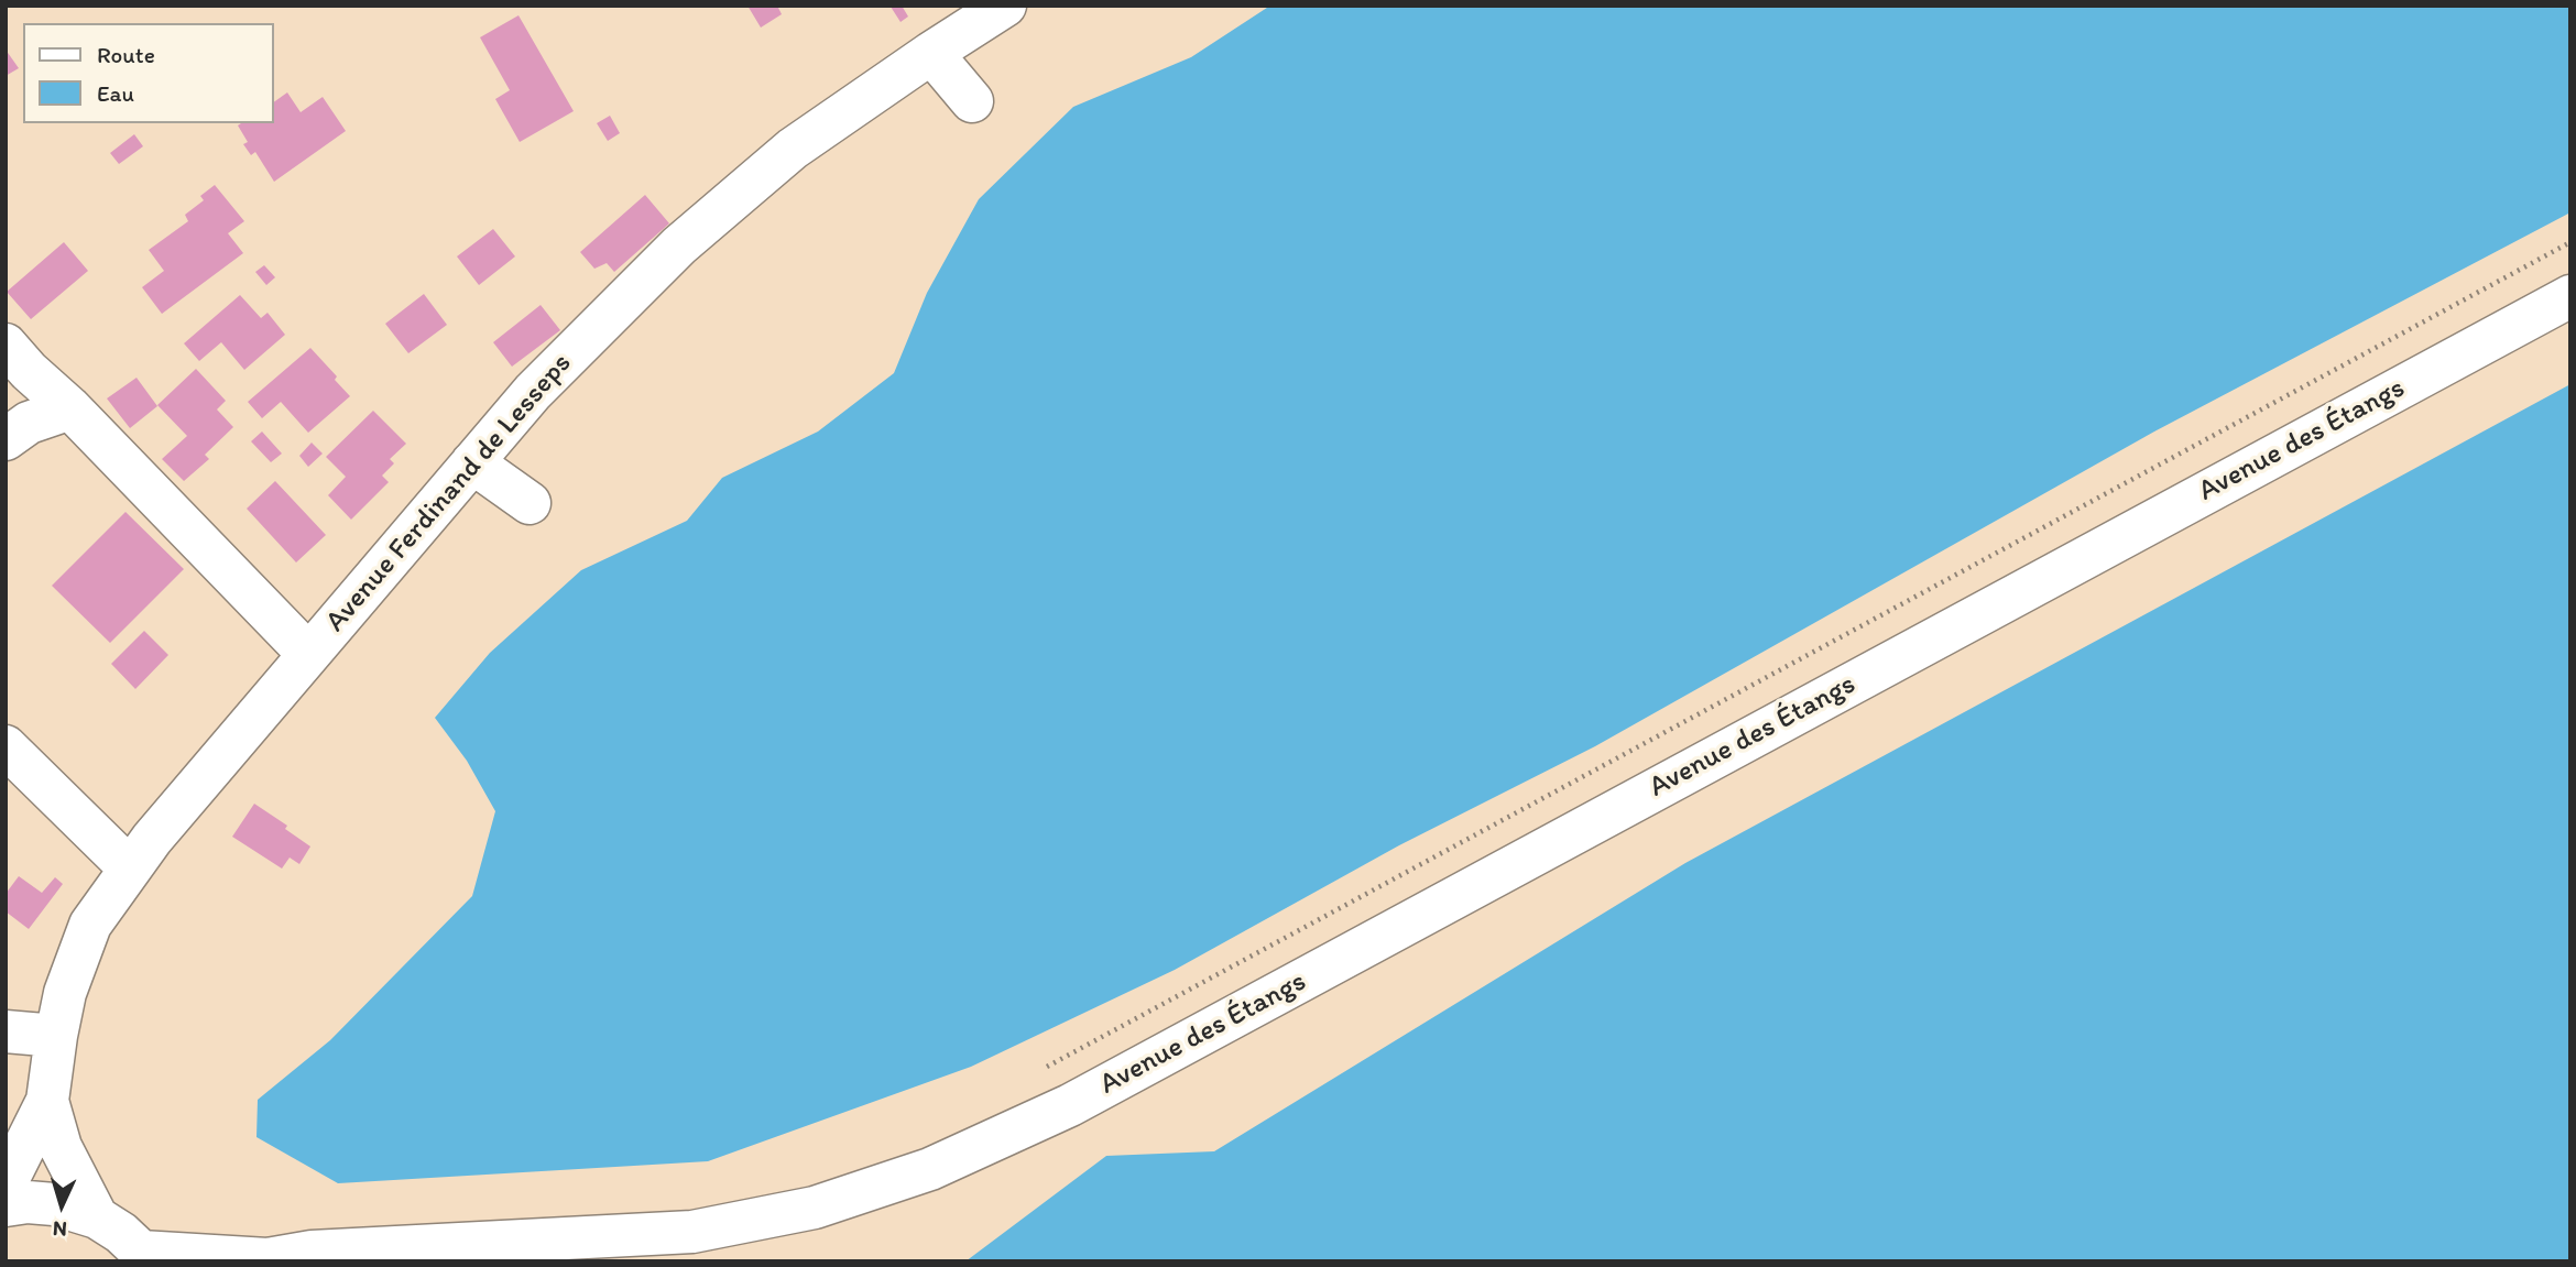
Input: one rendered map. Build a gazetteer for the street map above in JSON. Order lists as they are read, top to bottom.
{
  "streets": {
    "street": ["Avenue des Étangs", "Avenue Ferdinand de Lesseps"]
  },
  "legend": ["Route", "Eau"],
  "north": "bottom"
}
